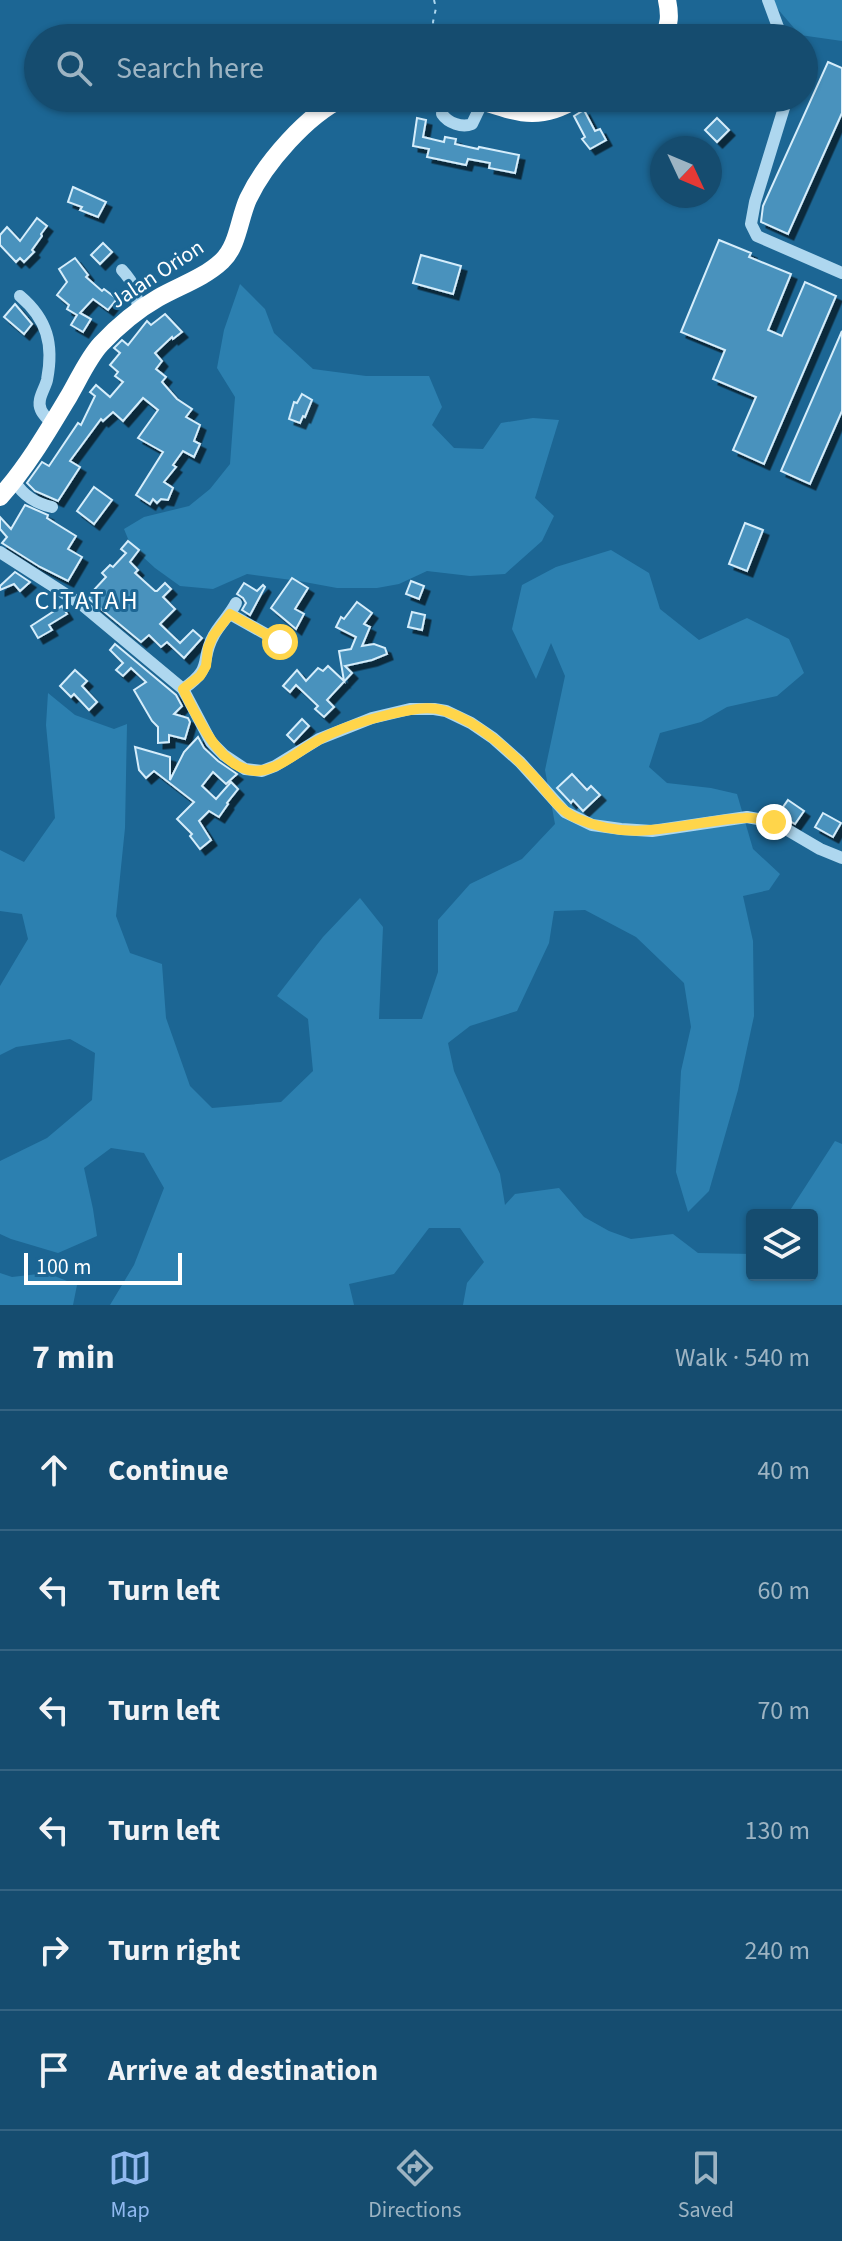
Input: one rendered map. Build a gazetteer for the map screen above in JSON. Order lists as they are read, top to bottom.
{
  "streets": {
    "highway": ["Jalan Orion"]
  },
  "districts": ["CITATAH"],
  "scale_bar": "100 m",
  "north": "bottom right",
  "page": {
    "search": "Search here",
    "scale": "100 m",
    "heading": ["7 min", "Walk · 540 m"],
    "list": [
      ["Continue", "40 m"],
      ["Turn left", "60 m"],
      ["Turn left", "70 m"],
      ["Turn left", "130 m"],
      ["Turn right", "240 m"],
      "Arrive at destination"
    ],
    "nav": ["Map", "Directions", "Saved"]
  }
}
